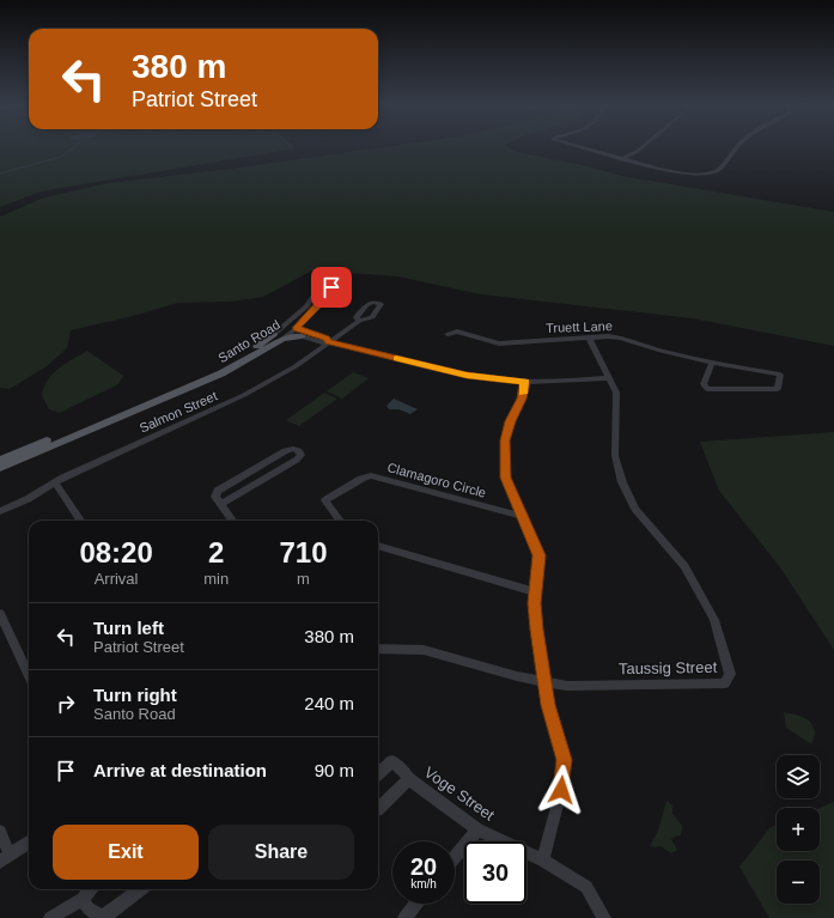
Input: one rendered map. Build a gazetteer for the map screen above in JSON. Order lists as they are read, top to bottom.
{
  "streets": {
    "main road": ["Santo Road"],
    "street": [
      "Truett Lane",
      "Salmon Street",
      "Clamagoro Circle",
      "Taussig Street",
      "Voge Street"
    ]
  },
  "crossings": [
    ["Truett Lane", "Taussig Street"]
  ],
  "page": {
    "turn": ["380 m", "Patriot Street"],
    "eta": [
      "08:20",
      "Arrival",
      "2",
      "min",
      "710",
      "m"
    ],
    "list": [
      {
        "name": "Turn left",
        "note": "Patriot Street",
        "value": "380 m"
      },
      {
        "name": "Turn right",
        "note": "Santo Road",
        "value": "240 m"
      },
      {
        "name": "Arrive at destination",
        "value": "90 m"
      }
    ],
    "map_buttons": ["+", "−"],
    "buttons": ["Exit", "Share"],
    "speed": "20 km/h",
    "limit": "30"
  }
}
